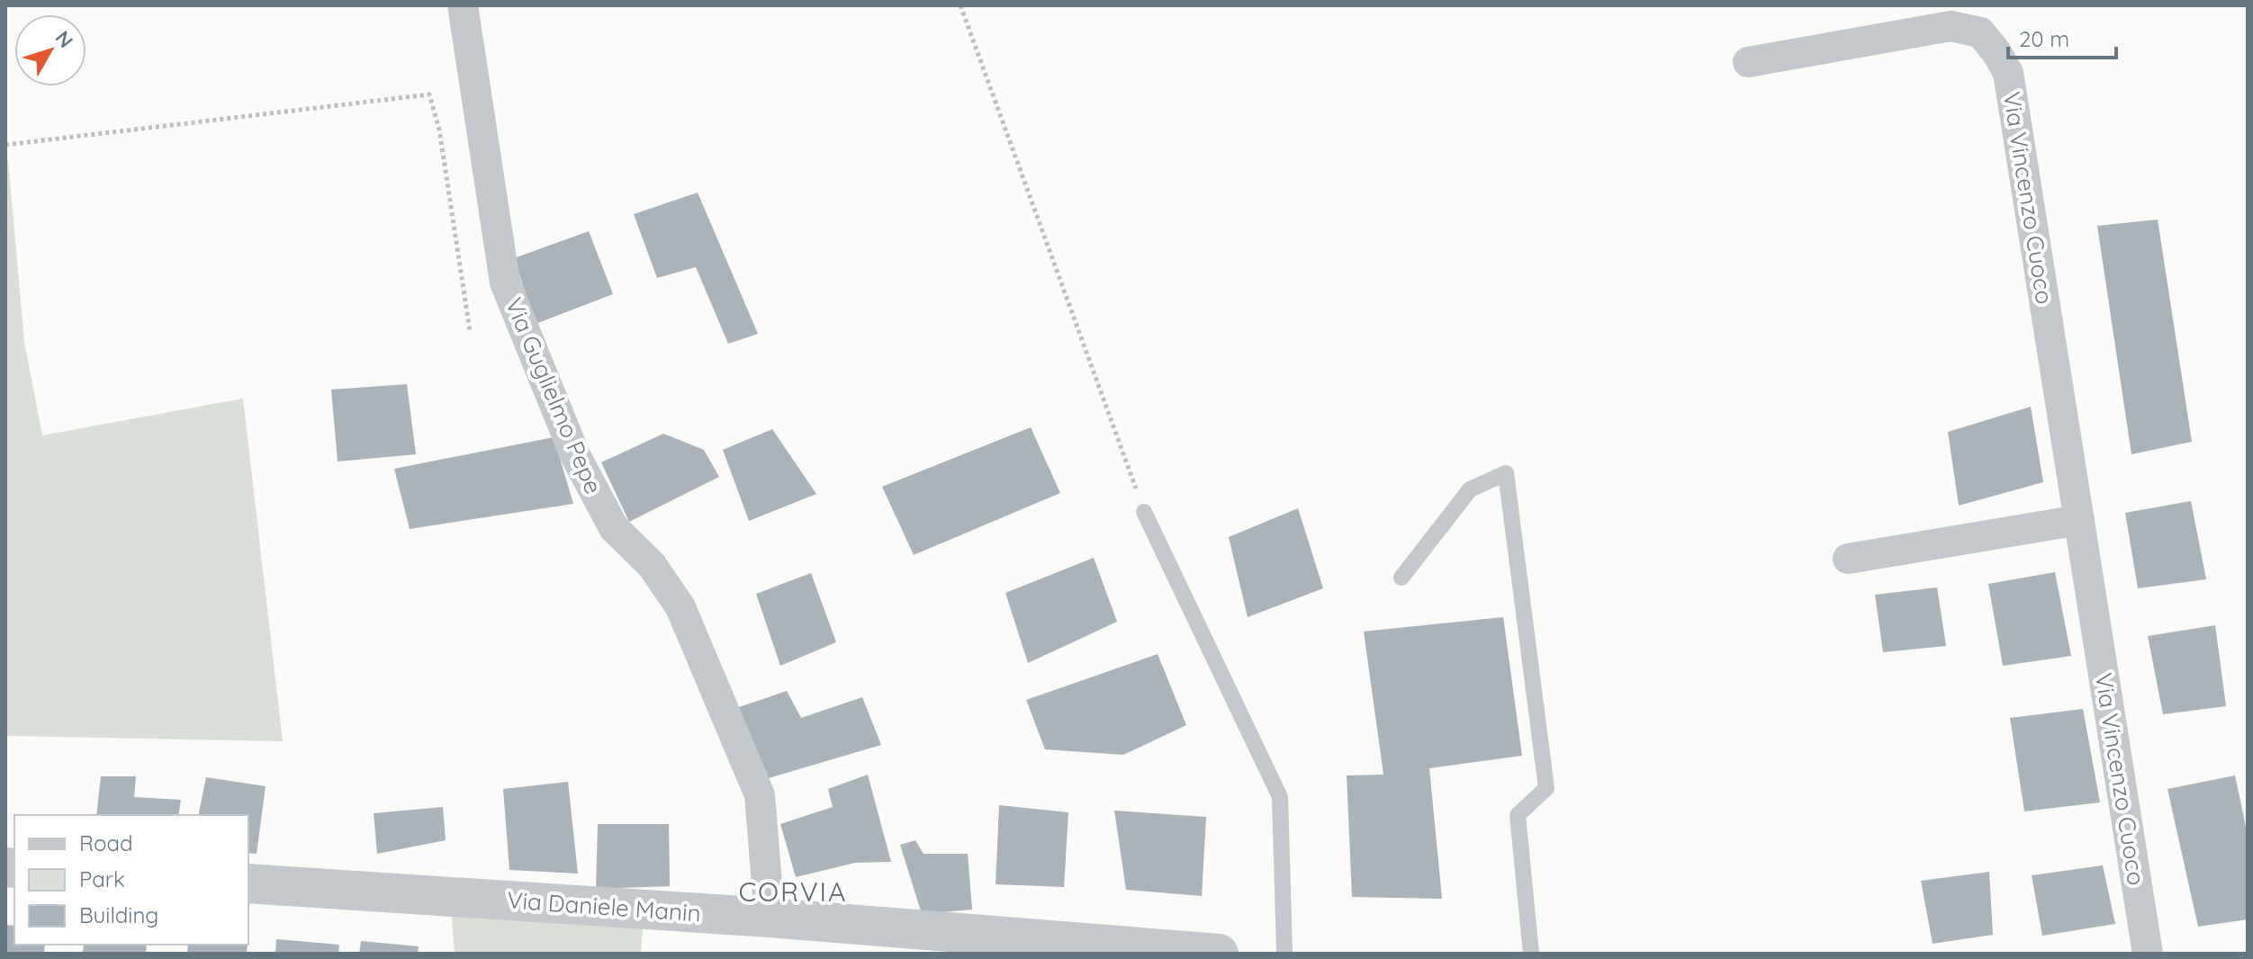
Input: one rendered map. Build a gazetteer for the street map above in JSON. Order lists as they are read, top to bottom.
{
  "streets": {
    "street": ["Via Vincenzo Cuoco", "Via Guglielmo Pepe", "Via Daniele Manin"]
  },
  "crossings": [
    ["Via Guglielmo Pepe", "Via Daniele Manin"]
  ],
  "districts": ["CORVIA"],
  "legend": ["Road", "Park", "Building"],
  "scale_bar": "20 m",
  "north": "top right"
}
